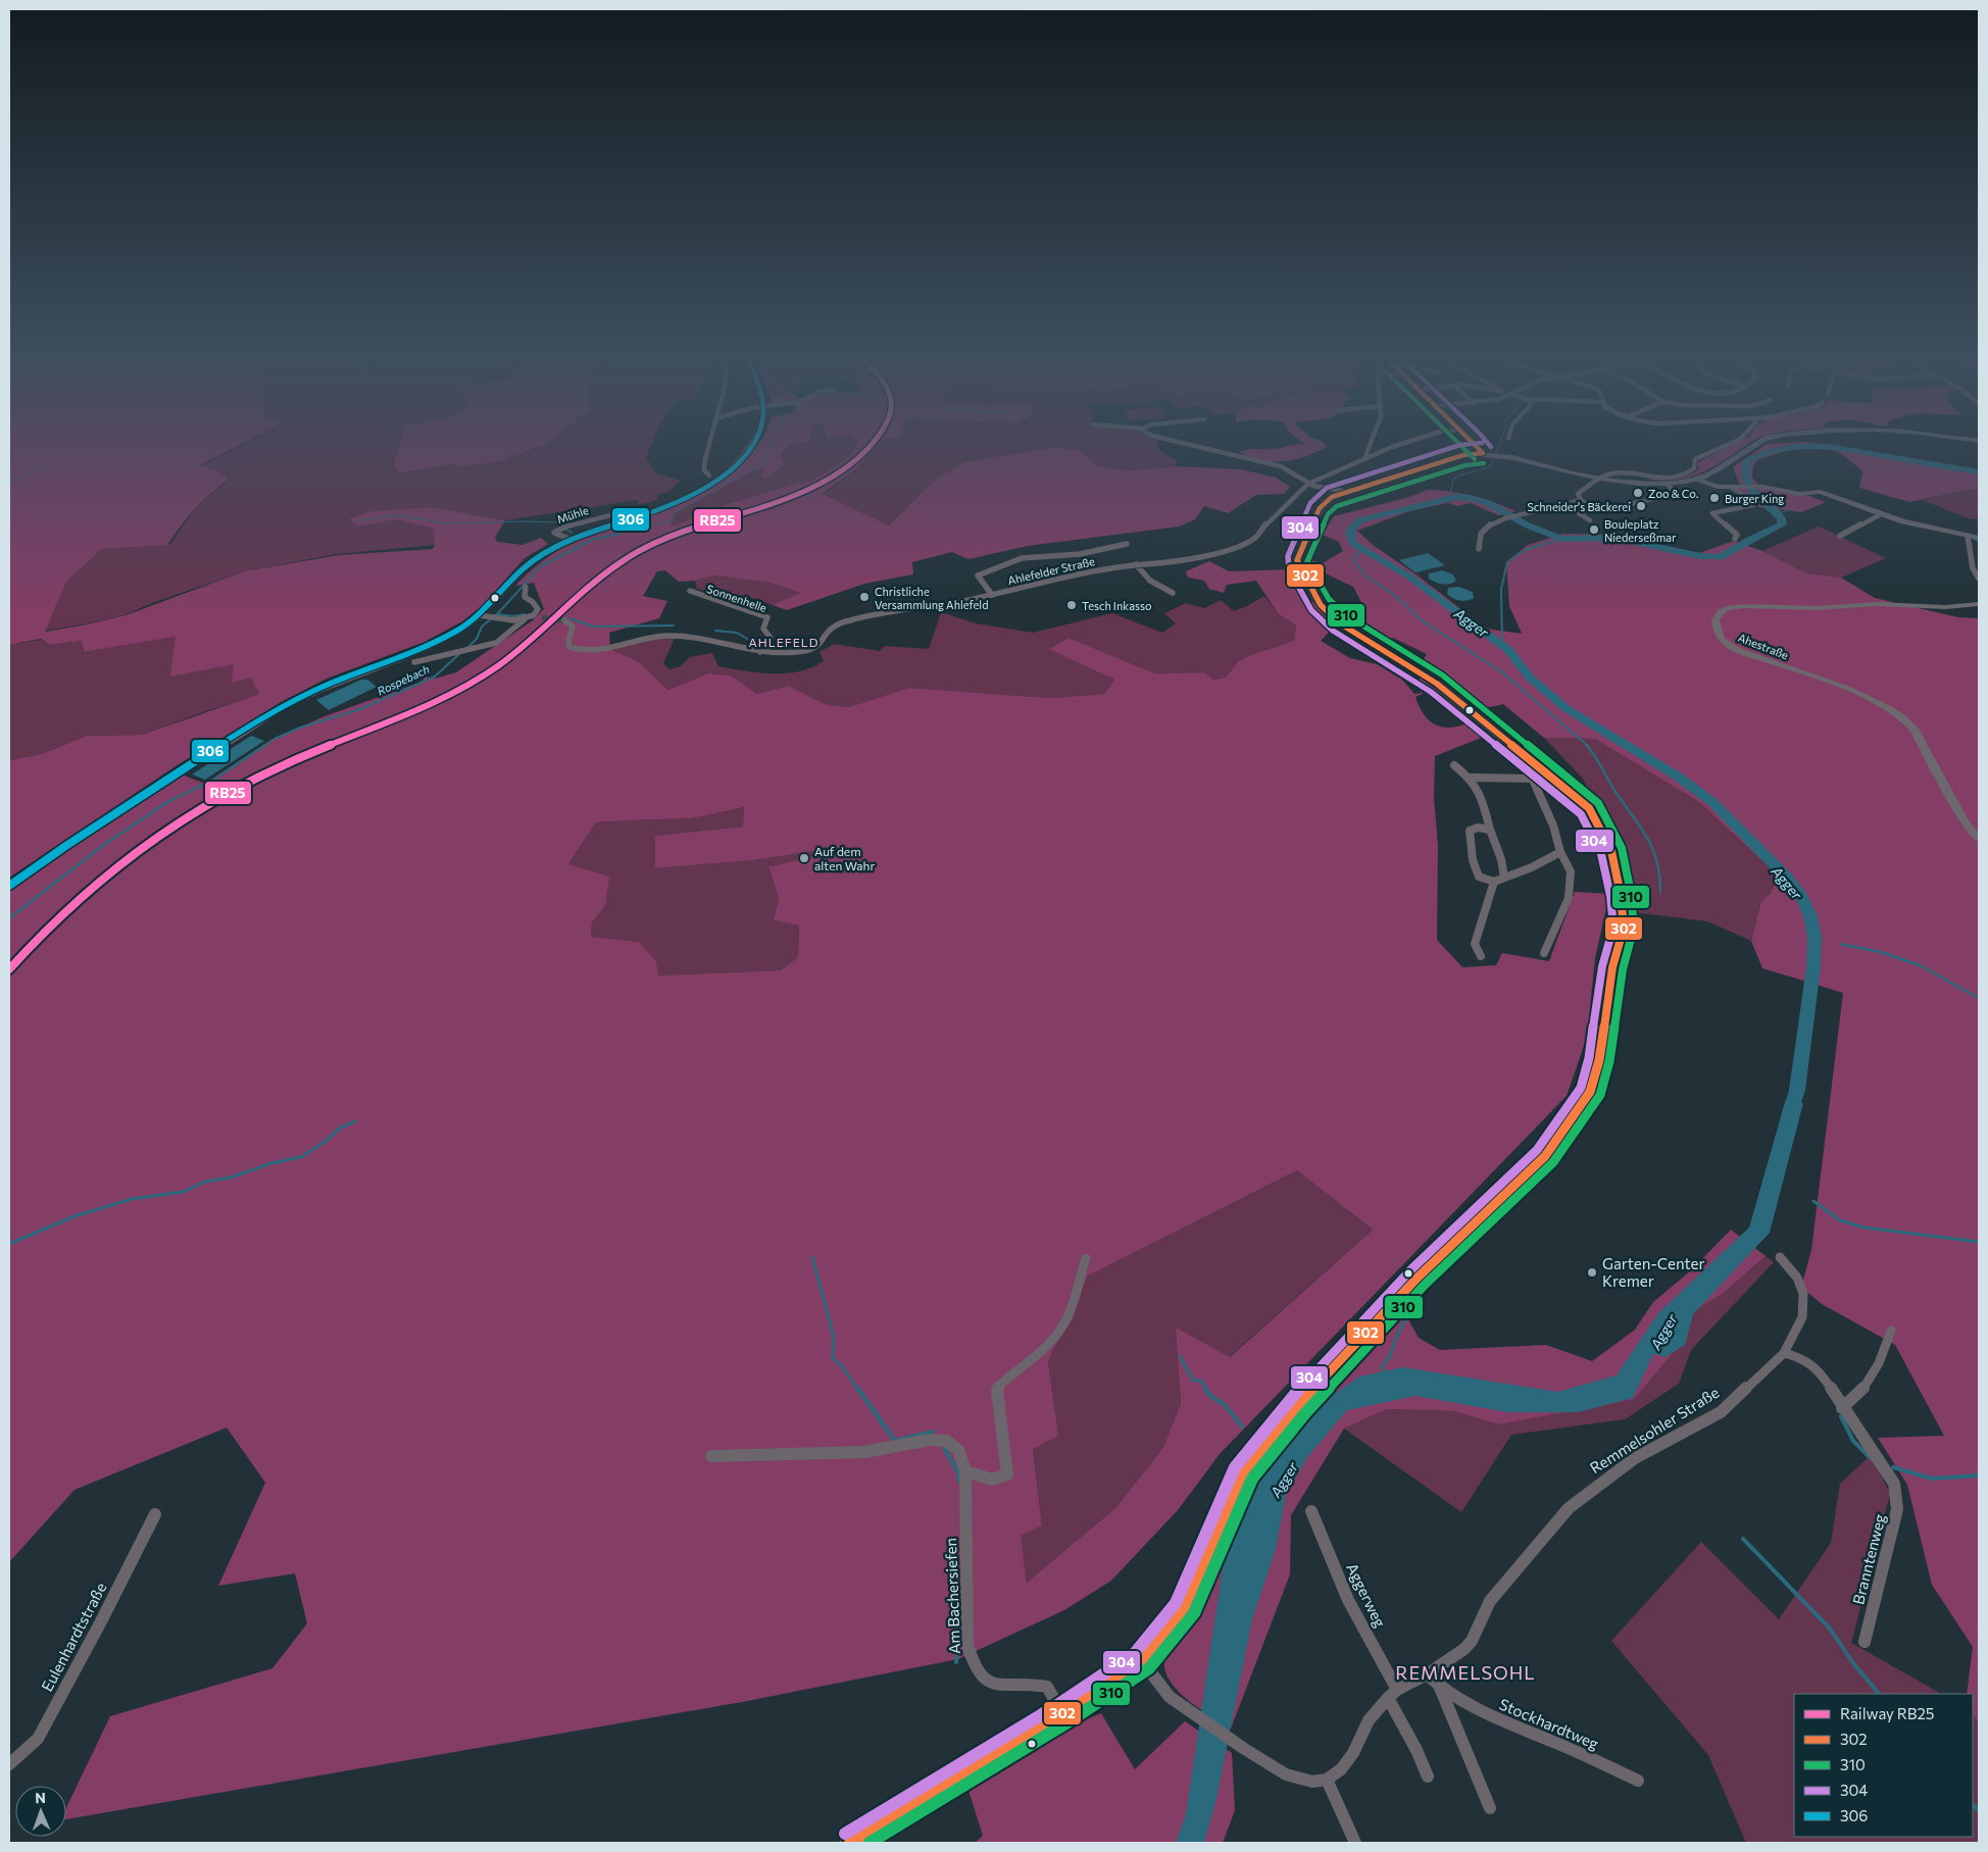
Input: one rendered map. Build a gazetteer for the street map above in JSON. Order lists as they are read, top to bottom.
{
  "streets": {
    "main road": ["Ahestraße"],
    "street": [
      "Mühle",
      "Ahlefelder Straße",
      "Sonnenhelle",
      "Remmelsohler Straße",
      "Branntenweg",
      "Aggerweg",
      "Am Bachersiefen",
      "Eulenhardtstraße",
      "Stockhardtweg"
    ]
  },
  "crossings": [
    ["Ahlefelder Straße", "Sonnenhelle"],
    ["Remmelsohler Straße", "Branntenweg"],
    ["Remmelsohler Straße", "Aggerweg"],
    ["Remmelsohler Straße", "Stockhardtweg"]
  ],
  "districts": ["AHLEFELD", "REMMELSOHL"],
  "water": ["Agger", "Rospebach"],
  "places": [
    "Zoo & Co.",
    "Burger King",
    "Schneider's Bäckerei",
    "Bouleplatz Niederseßmar",
    "Christliche Versammlung Ahlefeld",
    "Tesch Inkasso",
    "Auf dem alten Wahr",
    "Garten-Center Kremer"
  ],
  "lines": [
    "rail line RB25",
    "transit line 302",
    "transit line 310",
    "transit line 304",
    "transit line 306"
  ],
  "legend": [
    "Railway RB25",
    "302",
    "310",
    "304",
    "306"
  ],
  "north": "top"
}
